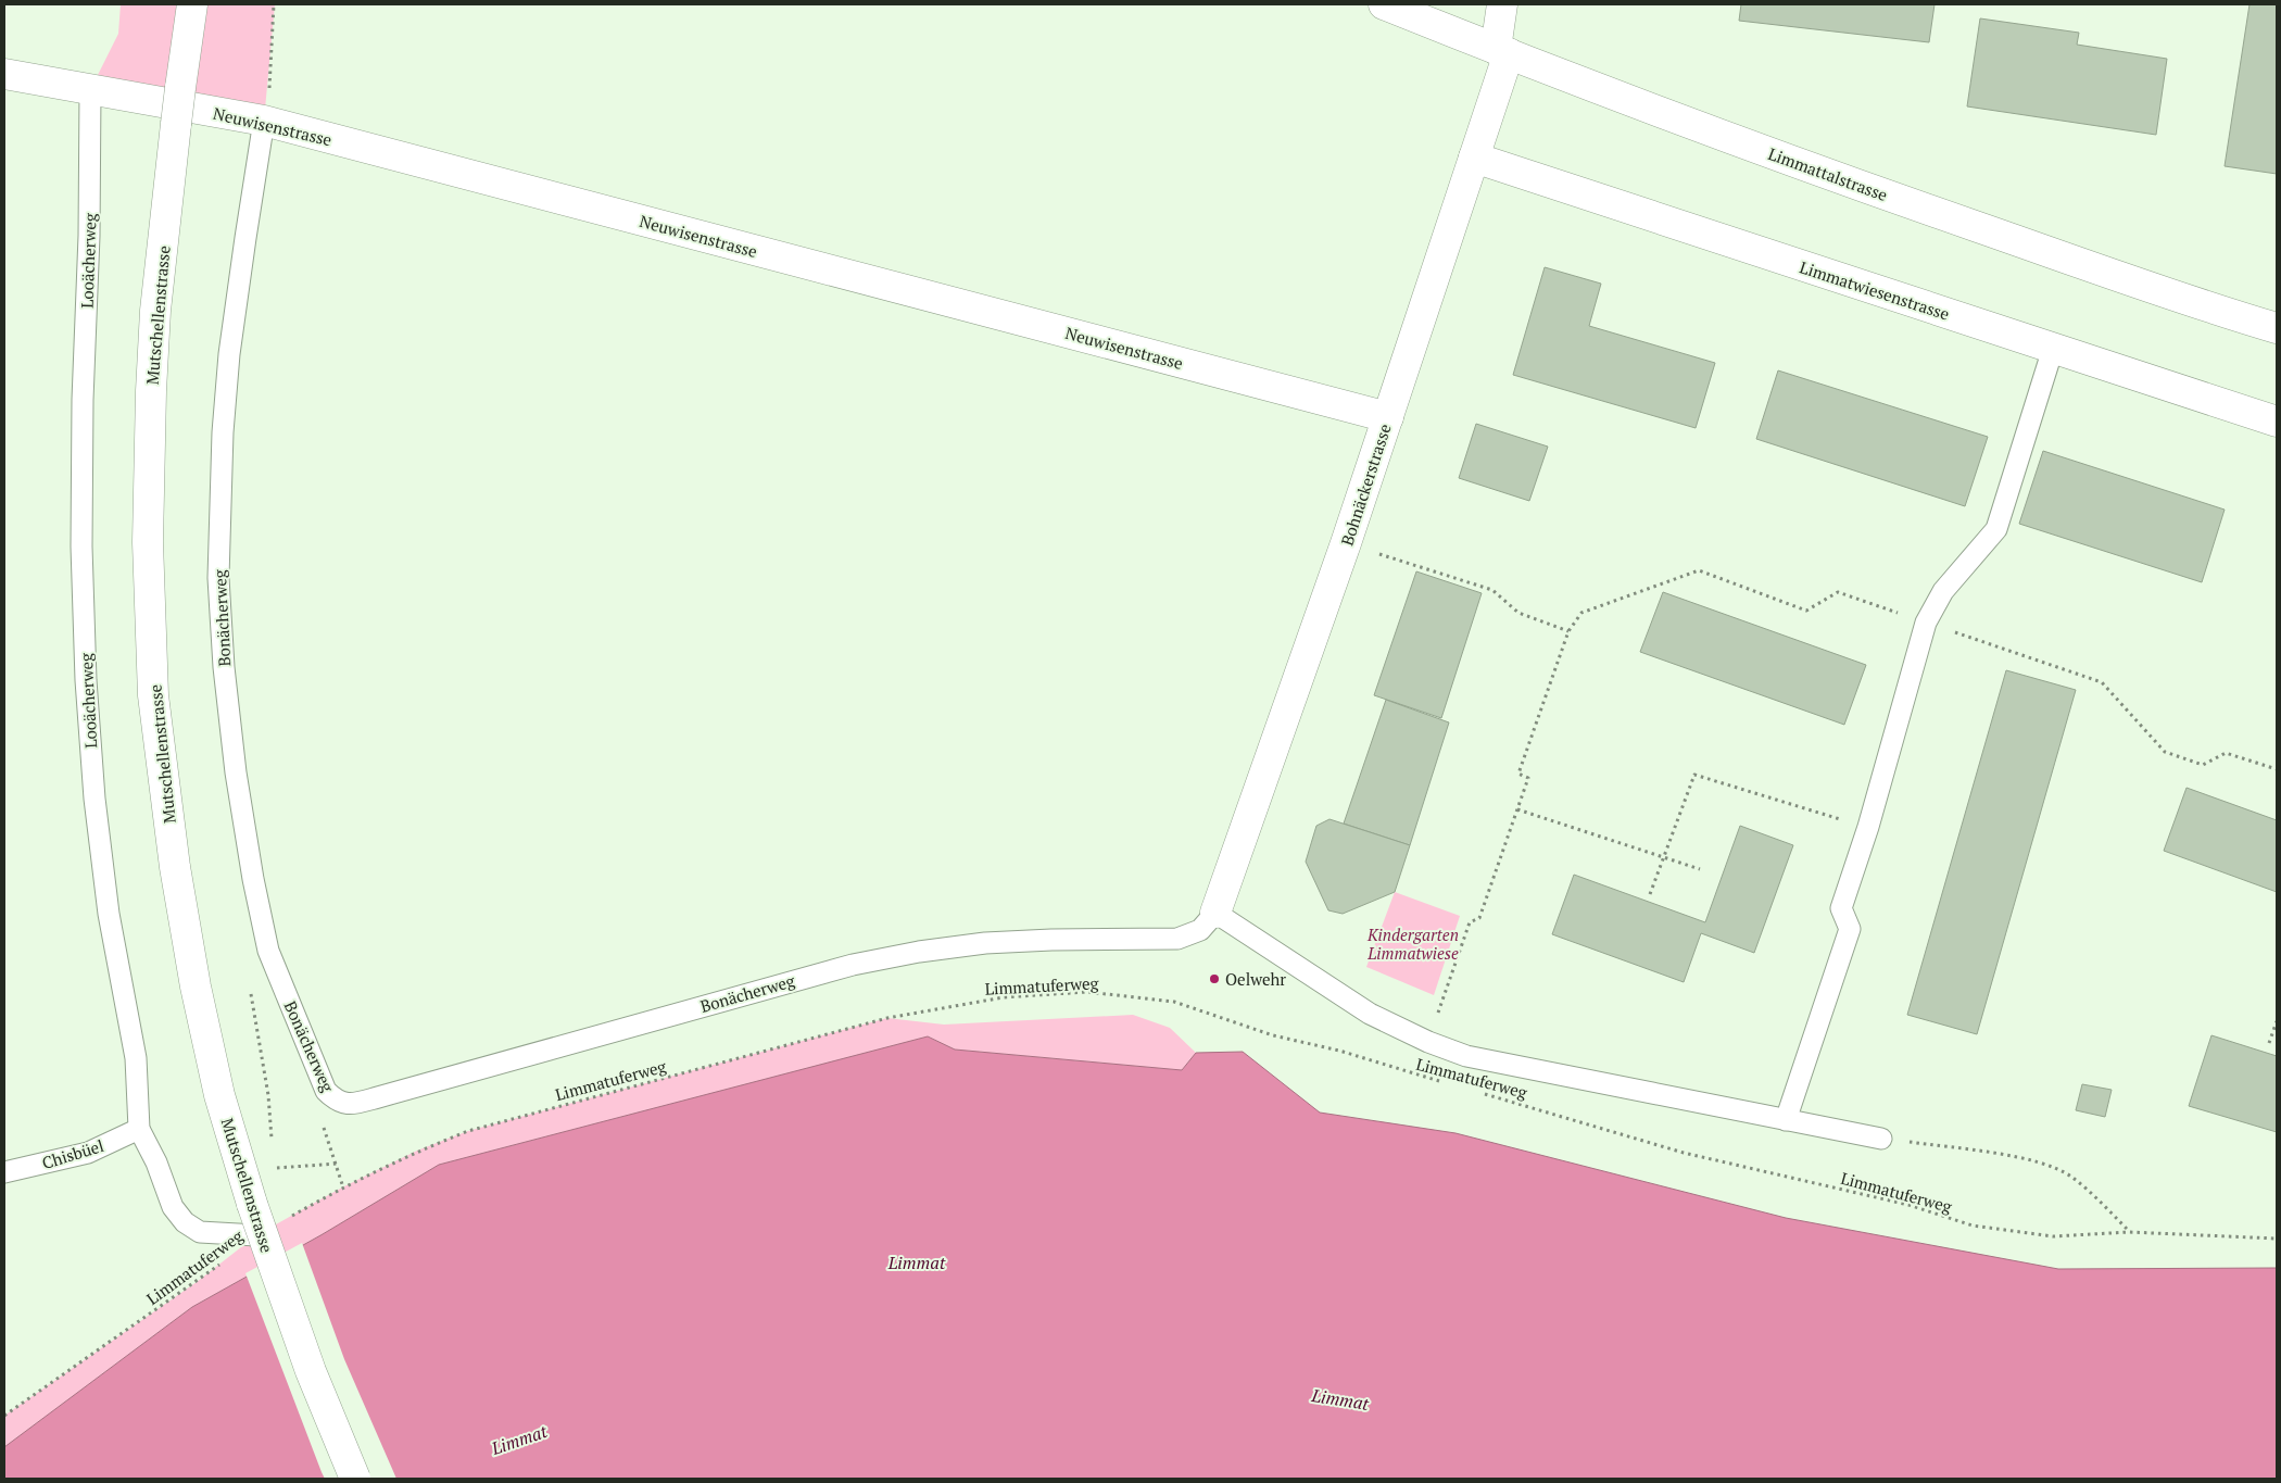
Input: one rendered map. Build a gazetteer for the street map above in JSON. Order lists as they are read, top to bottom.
{
  "streets": {
    "street": [
      "Neuwisenstrasse",
      "Limmattalstrasse",
      "Limmatwiesenstrasse",
      "Mutschellenstrasse",
      "Bohnäckerstrasse"
    ],
    "lane": ["Looächerweg", "Bonächerweg", "Chisbüel"],
    "path": ["Limmatuferweg"]
  },
  "crossings": [
    ["Neuwisenstrasse", "Looächerweg"],
    ["Neuwisenstrasse", "Bohnäckerstrasse"],
    ["Neuwisenstrasse", "Bonächerweg"],
    ["Limmattalstrasse", "Bohnäckerstrasse"],
    ["Looächerweg", "Limmatuferweg"],
    ["Looächerweg", "Chisbüel"],
    ["Limmatwiesenstrasse", "Bohnäckerstrasse"],
    ["Bohnäckerstrasse", "Bonächerweg"]
  ],
  "water": ["Limmat"],
  "parks": ["Kindergarten Limmatwiese"],
  "places": ["Oelwehr"]
}
